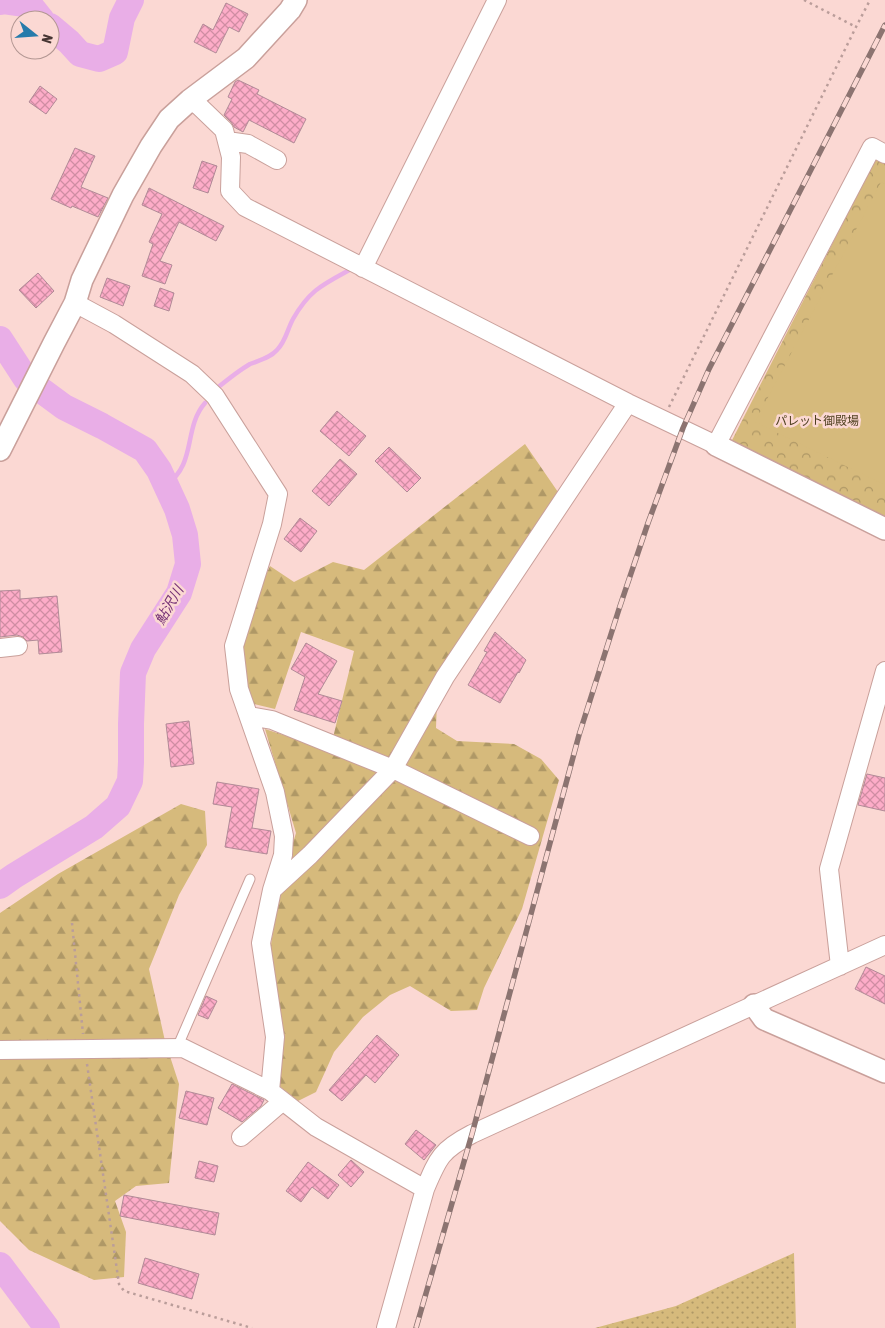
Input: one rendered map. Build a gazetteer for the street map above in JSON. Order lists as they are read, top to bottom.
{
  "water": ["鮎沢川"],
  "parks": ["パレット御殿場"],
  "north": "right"
}
